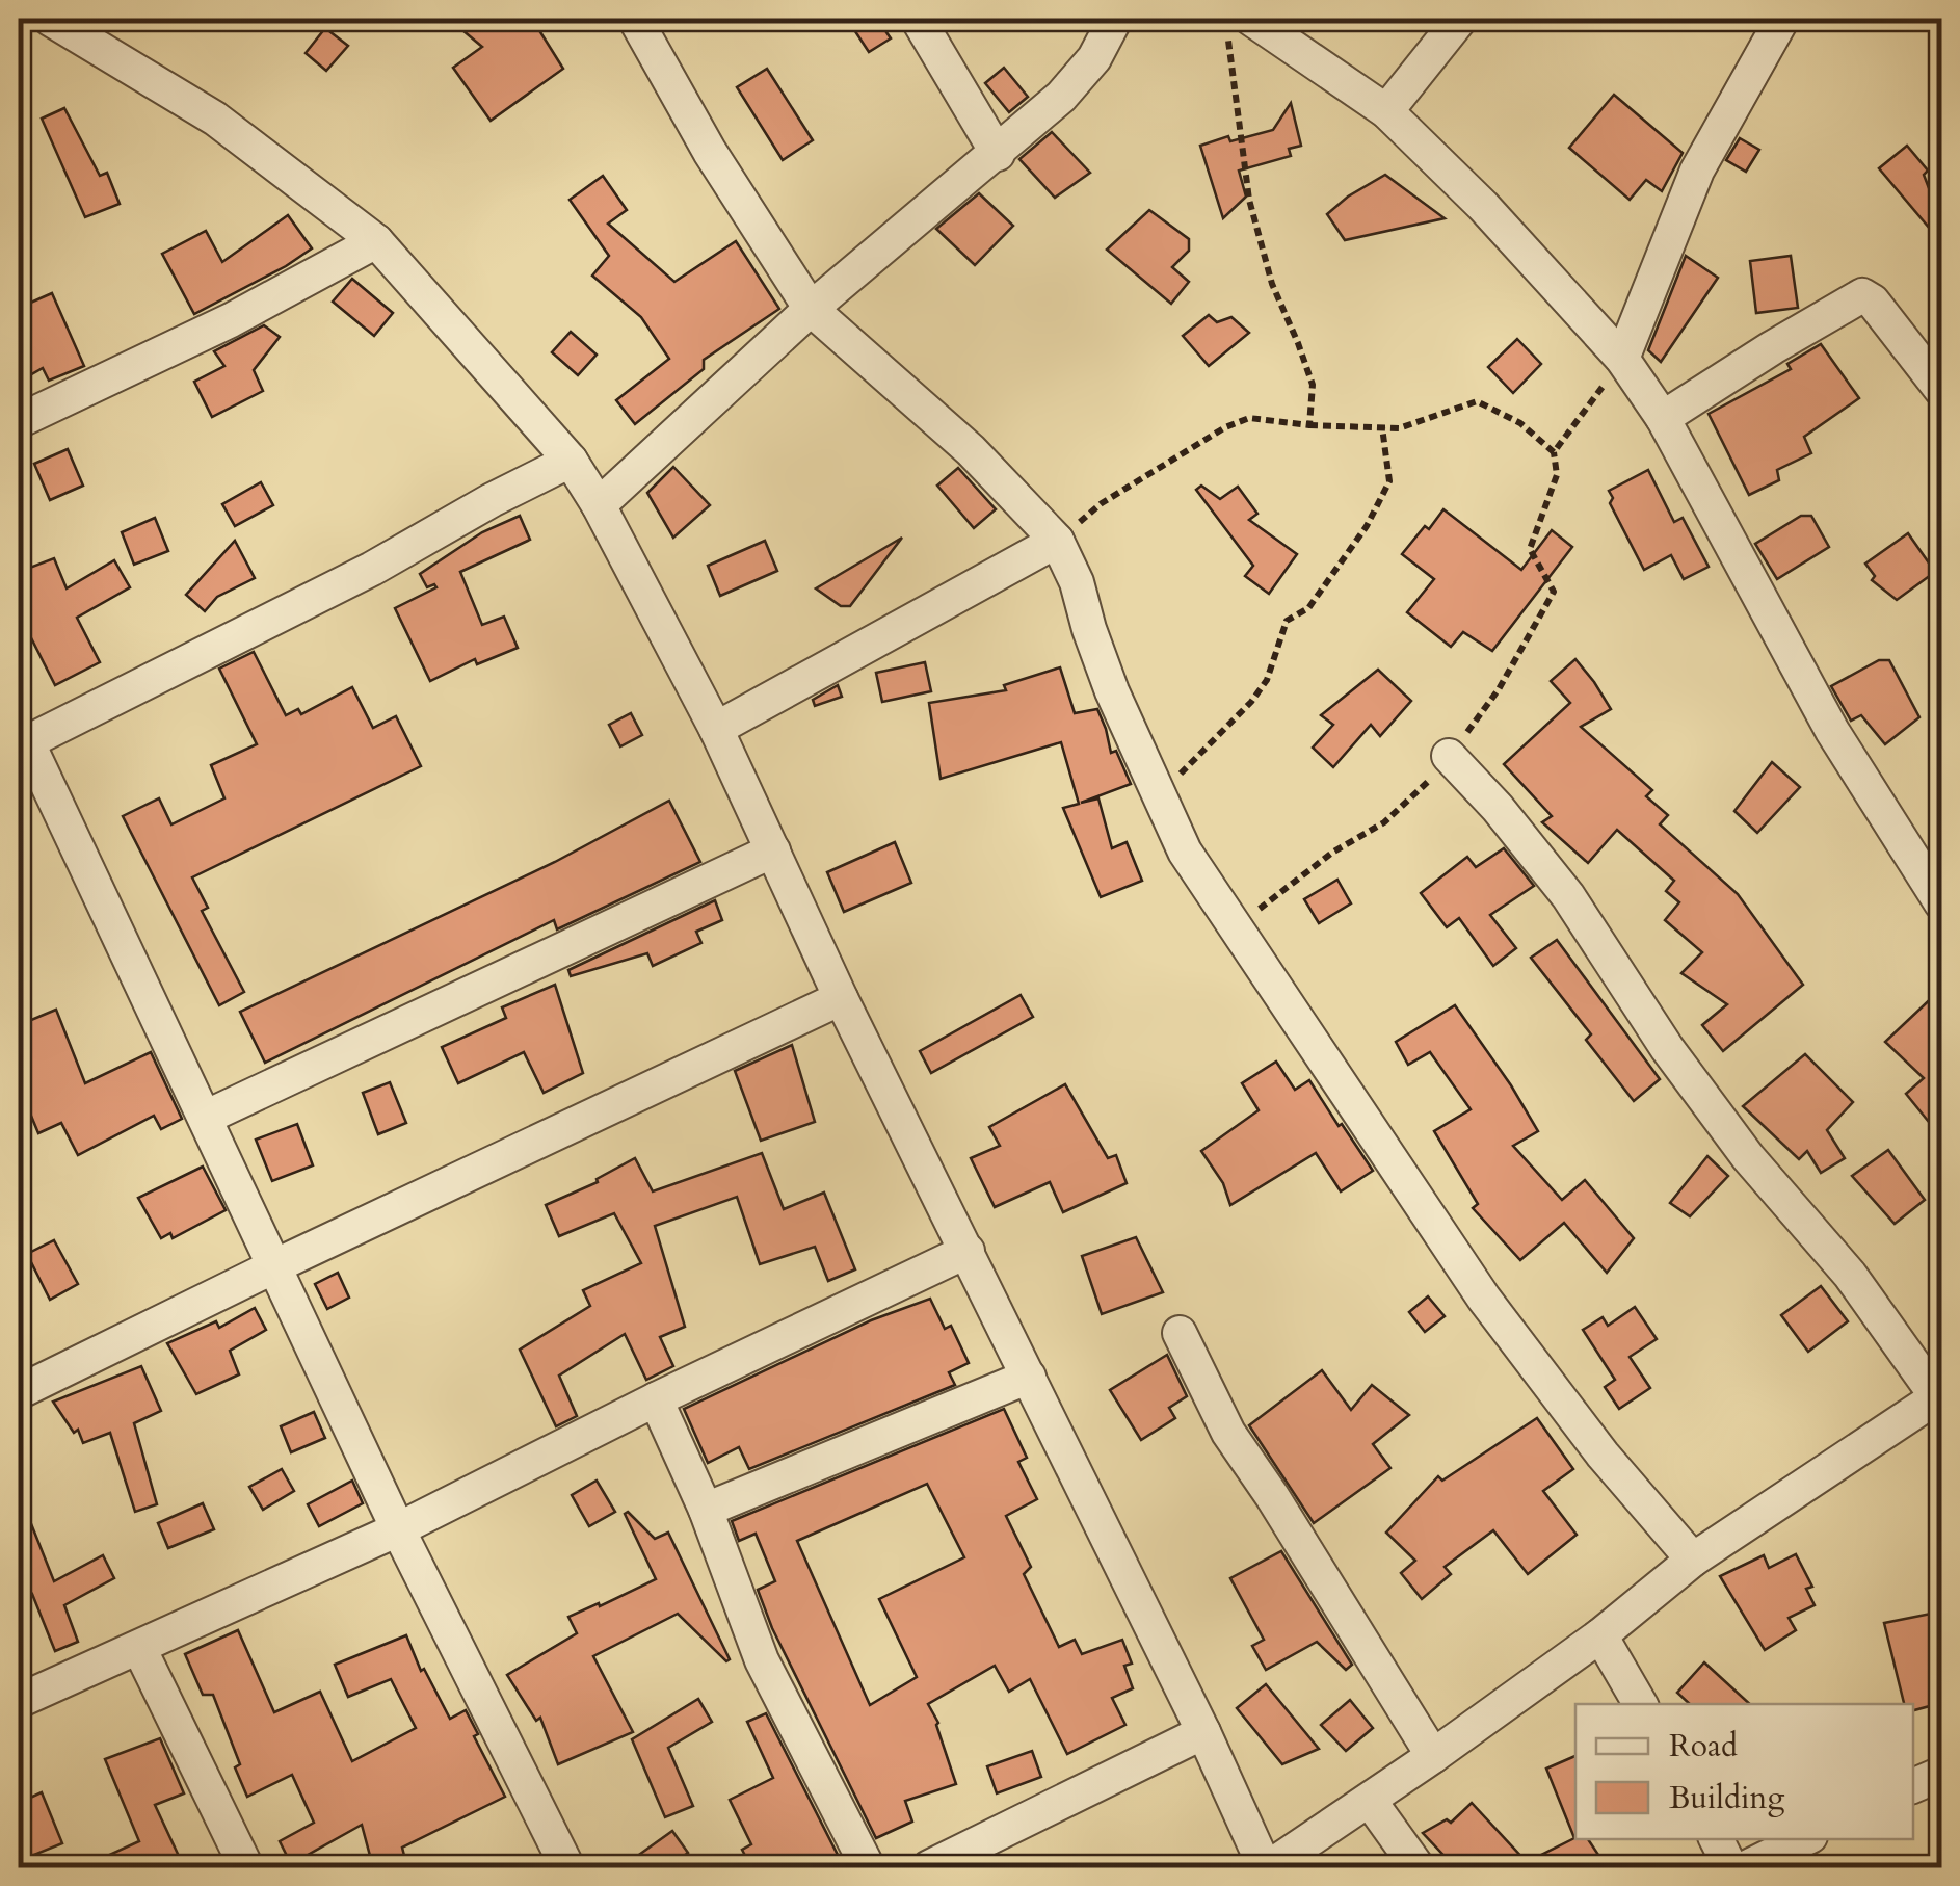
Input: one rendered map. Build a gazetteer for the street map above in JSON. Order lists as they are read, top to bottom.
{
  "legend": ["Road", "Building"]
}
